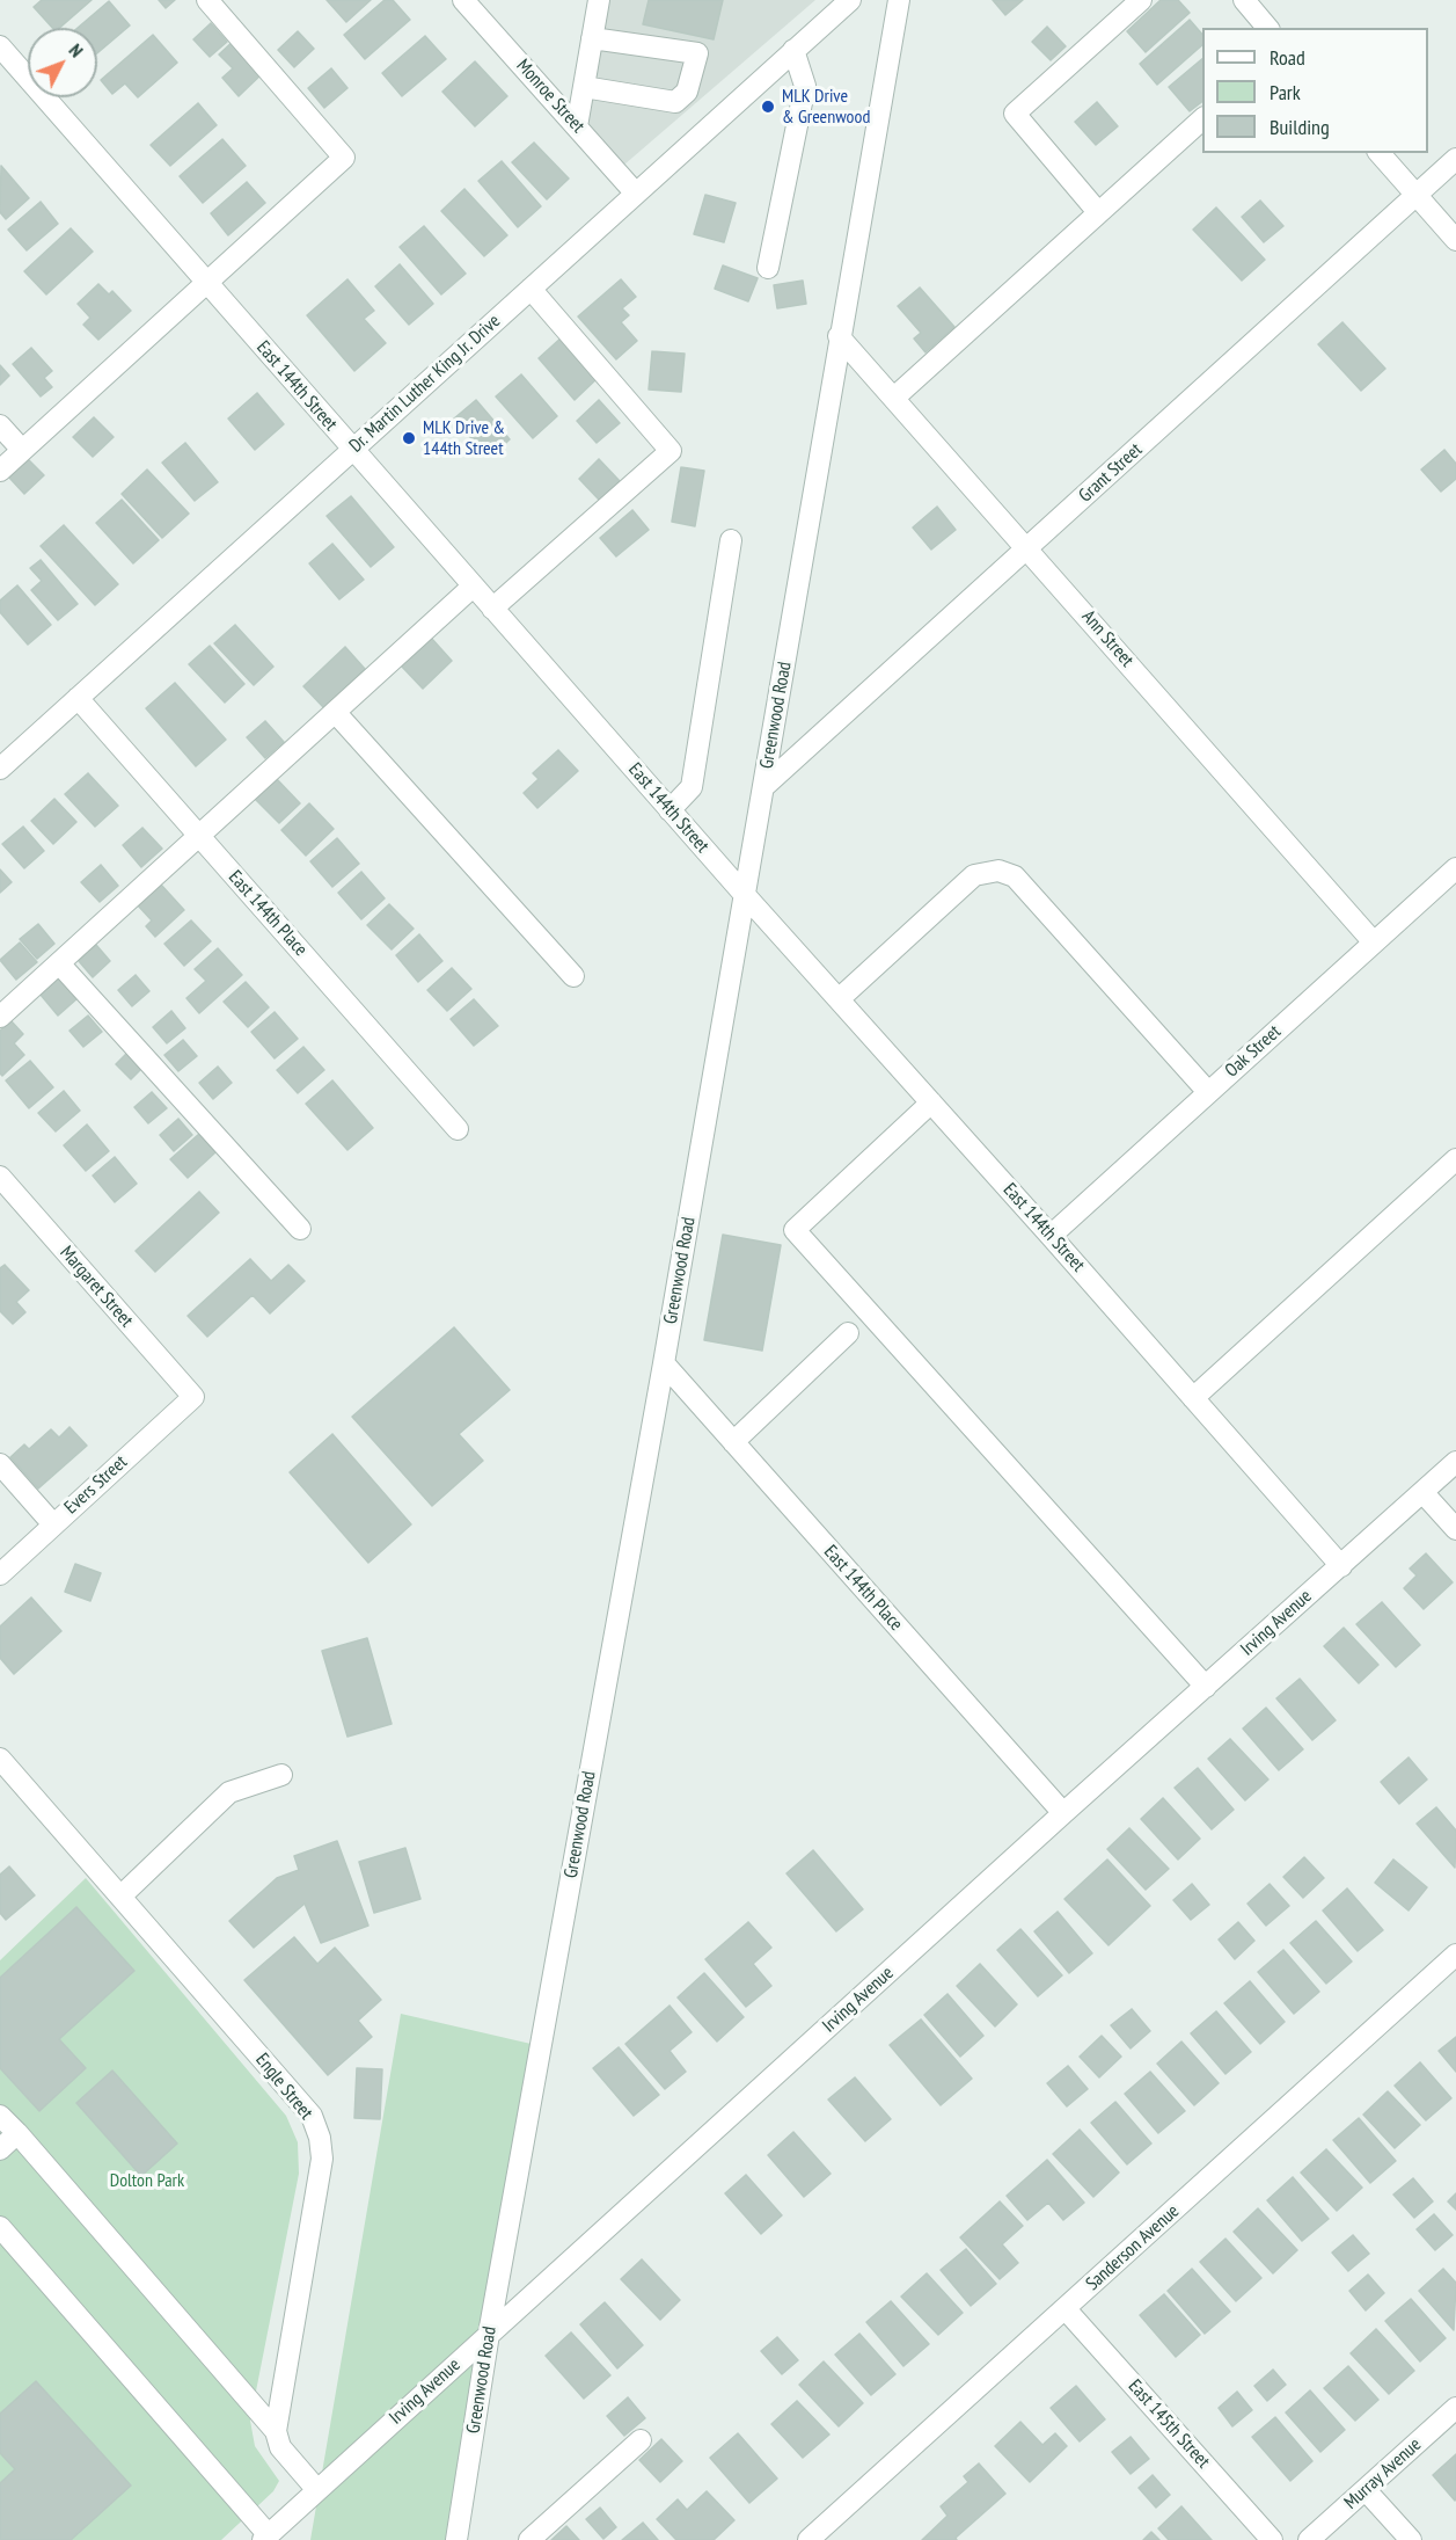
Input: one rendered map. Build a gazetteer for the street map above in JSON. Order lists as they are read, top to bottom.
{
  "streets": {
    "street": [
      "Monroe Street",
      "Dr. Martin Luther King Jr. Drive",
      "East 144th Street",
      "Grant Street",
      "Ann Street",
      "Greenwood Road",
      "East 144th Place",
      "Oak Street",
      "Margaret Street",
      "Evers Street",
      "Irving Avenue",
      "Engle Street",
      "Sanderson Avenue",
      "East 145th Street",
      "Murray Avenue"
    ]
  },
  "crossings": [
    ["Monroe Street", "Dr. Martin Luther King Jr. Drive"],
    ["Dr. Martin Luther King Jr. Drive", "East 144th Street"],
    ["Dr. Martin Luther King Jr. Drive", "East 144th Place"],
    ["East 144th Street", "Greenwood Road"],
    ["East 144th Street", "Oak Street"],
    ["East 144th Street", "Irving Avenue"],
    ["Grant Street", "Ann Street"],
    ["Grant Street", "Greenwood Road"],
    ["Ann Street", "Greenwood Road"],
    ["Ann Street", "Oak Street"],
    ["Greenwood Road", "East 144th Place"],
    ["Greenwood Road", "Irving Avenue"],
    ["East 144th Place", "Irving Avenue"],
    ["Margaret Street", "Evers Street"],
    ["Sanderson Avenue", "East 145th Street"]
  ],
  "parks": ["Dolton Park"],
  "places": ["MLK Drive & Greenwood", "MLK Drive & 144th Street"],
  "legend": ["Road", "Park", "Building"],
  "north": "top right"
}
